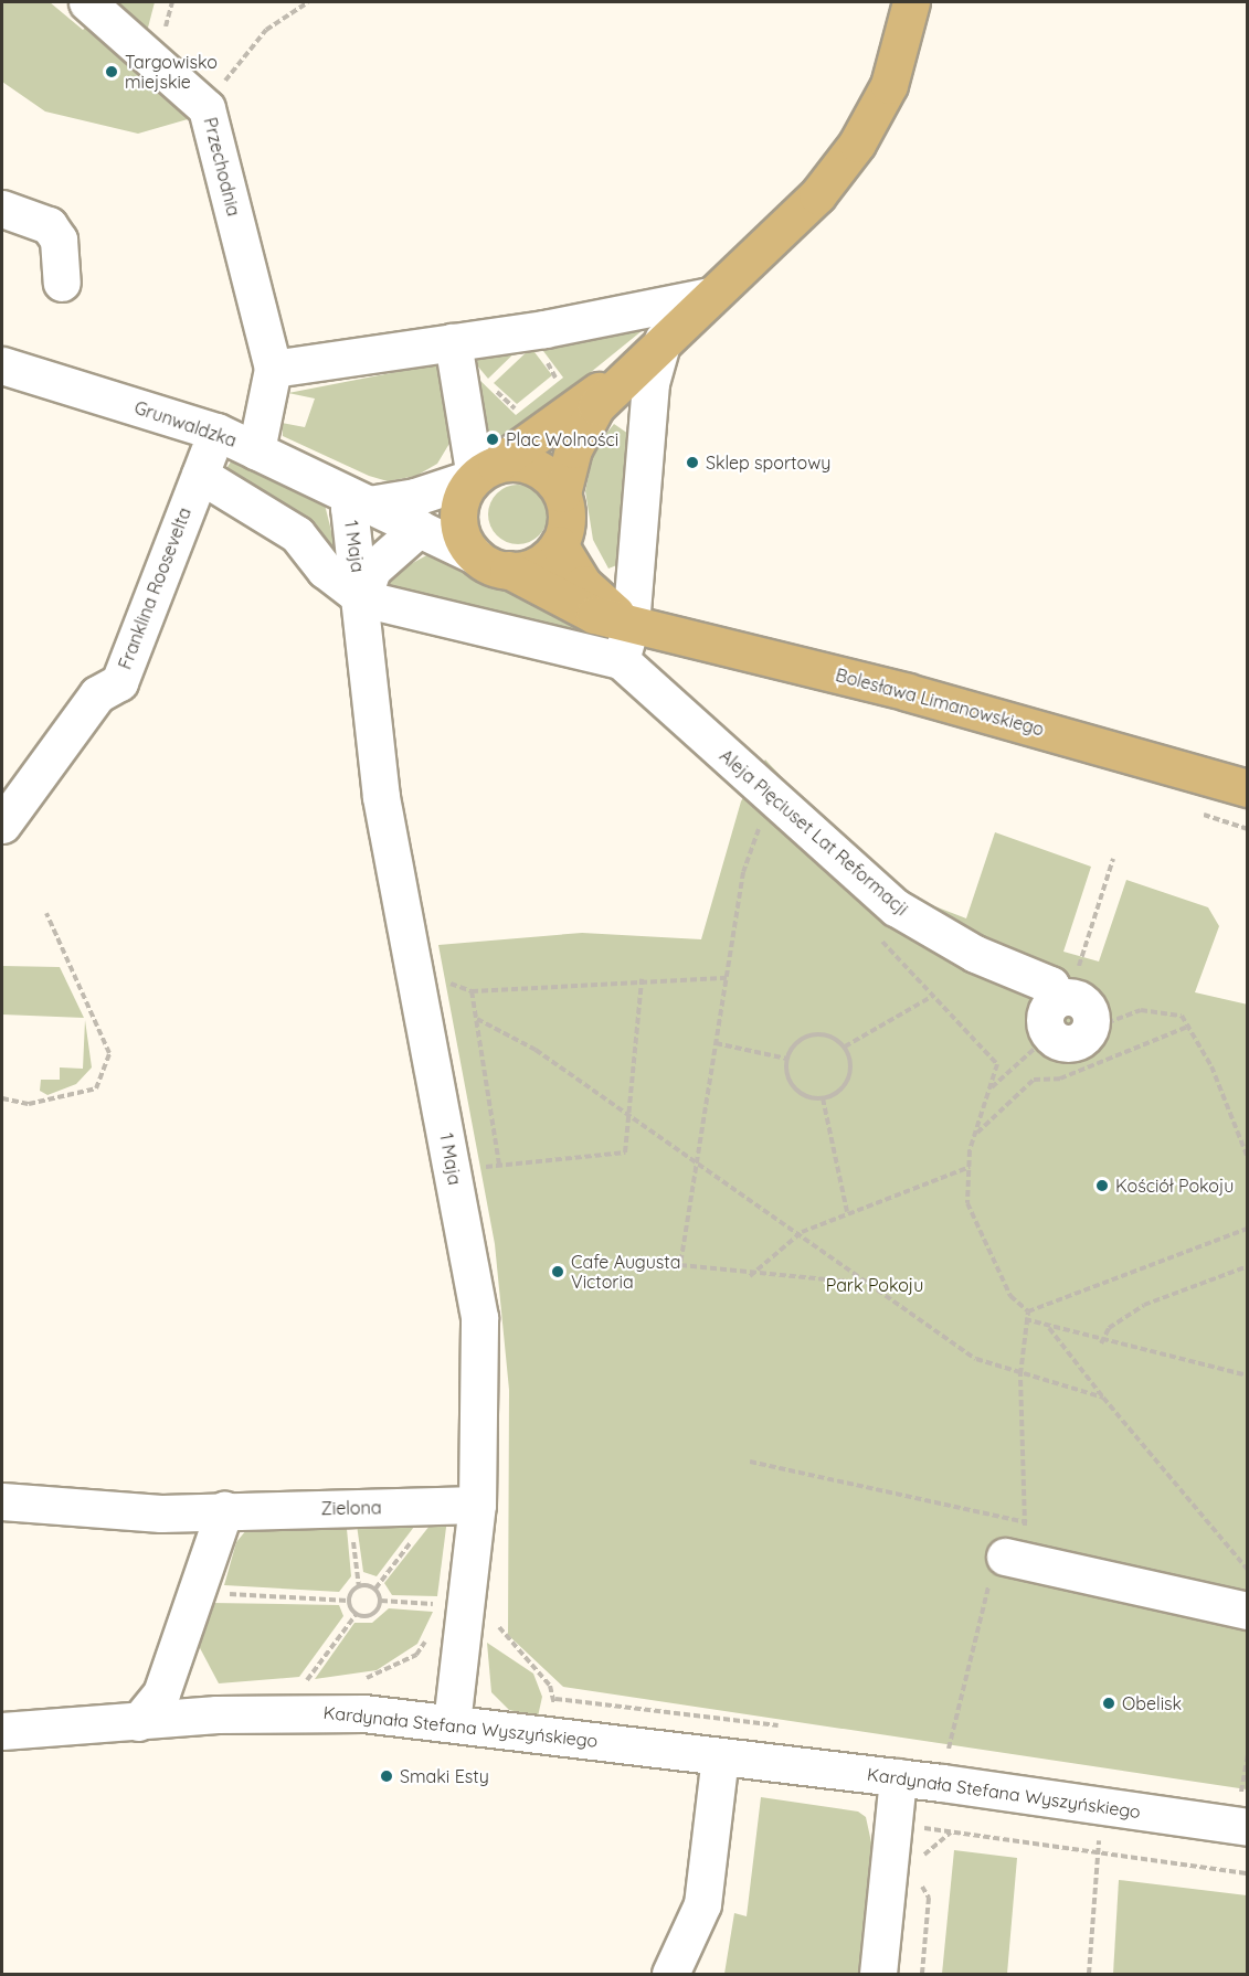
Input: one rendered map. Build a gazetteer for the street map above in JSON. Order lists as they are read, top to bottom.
{
  "streets": {
    "main road": ["Bolesława Limanowskiego"],
    "street": [
      "Przechodnia",
      "Grunwaldzka",
      "1 Maja",
      "Franklina Roosevelta",
      "Aleja Pięciuset Lat Reformacji",
      "Zielona",
      "Kardynała Stefana Wyszyńskiego"
    ]
  },
  "crossings": [
    ["Grunwaldzka", "1 Maja"],
    ["Grunwaldzka", "Franklina Roosevelta"],
    ["1 Maja", "Zielona"],
    ["1 Maja", "Kardynała Stefana Wyszyńskiego"]
  ],
  "parks": ["Park Pokoju"],
  "places": [
    "Targowisko miejskie",
    "Plac Wolności",
    "Sklep sportowy",
    "Kościół Pokoju",
    "Cafe Augusta Victoria",
    "Obelisk",
    "Smaki Esty"
  ]
}
